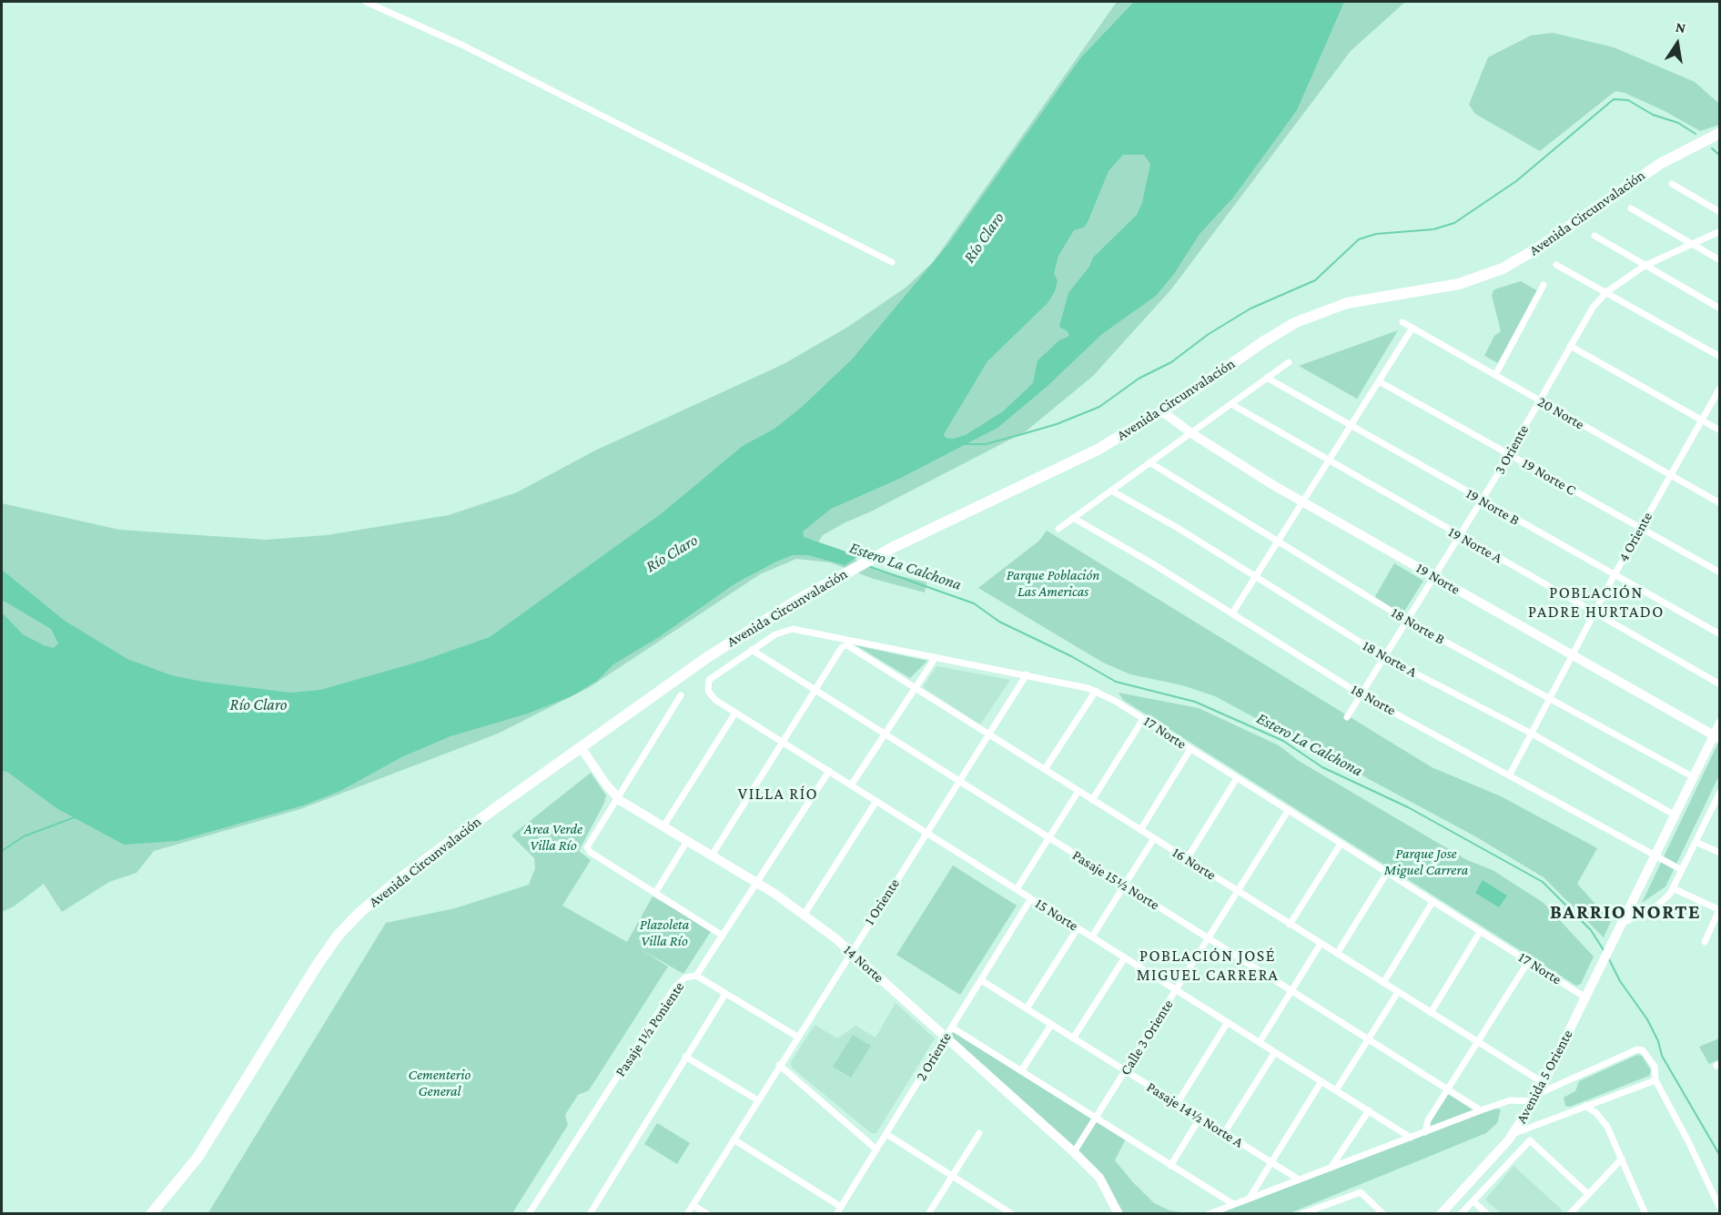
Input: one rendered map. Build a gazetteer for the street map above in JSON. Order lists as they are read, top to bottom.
{
  "streets": {
    "main road": ["Avenida Circunvalación"],
    "street": [
      "20 Norte",
      "3 Oriente",
      "19 Norte C",
      "19 Norte B",
      "4 Oriente",
      "19 Norte A",
      "19 Norte",
      "18 Norte B",
      "18 Norte A",
      "18 Norte",
      "17 Norte",
      "16 Norte",
      "Pasaje 15½ Norte",
      "1 Oriente",
      "15 Norte",
      "14 Norte",
      "Pasaje 1½ Poniente",
      "Calle 3 Oriente",
      "2 Oriente",
      "Avenida 5 Oriente",
      "Pasaje 14½ Norte A"
    ]
  },
  "crossings": [
    ["Avenida Circunvalación", "19 Norte"],
    ["Avenida Circunvalación", "14 Norte"],
    ["20 Norte", "3 Oriente"],
    ["20 Norte", "4 Oriente"],
    ["3 Oriente", "19 Norte C"],
    ["3 Oriente", "19 Norte B"],
    ["3 Oriente", "19 Norte A"],
    ["3 Oriente", "19 Norte"],
    ["3 Oriente", "18 Norte B"],
    ["3 Oriente", "18 Norte A"],
    ["3 Oriente", "18 Norte"],
    ["19 Norte C", "4 Oriente"],
    ["19 Norte B", "4 Oriente"],
    ["4 Oriente", "19 Norte A"],
    ["4 Oriente", "19 Norte"],
    ["4 Oriente", "18 Norte B"],
    ["4 Oriente", "18 Norte A"],
    ["4 Oriente", "18 Norte"],
    ["19 Norte", "Avenida 5 Oriente"],
    ["18 Norte B", "Avenida 5 Oriente"],
    ["18 Norte A", "Avenida 5 Oriente"],
    ["18 Norte", "Avenida 5 Oriente"],
    ["17 Norte", "Pasaje 15½ Norte"],
    ["17 Norte", "1 Oriente"],
    ["17 Norte", "15 Norte"],
    ["17 Norte", "Calle 3 Oriente"],
    ["17 Norte", "Avenida 5 Oriente"],
    ["16 Norte", "Pasaje 15½ Norte"],
    ["16 Norte", "1 Oriente"],
    ["16 Norte", "Calle 3 Oriente"],
    ["16 Norte", "Avenida 5 Oriente"],
    ["Pasaje 15½ Norte", "1 Oriente"],
    ["Pasaje 15½ Norte", "Calle 3 Oriente"],
    ["1 Oriente", "15 Norte"],
    ["1 Oriente", "14 Norte"],
    ["15 Norte", "Pasaje 1½ Poniente"],
    ["15 Norte", "Calle 3 Oriente"],
    ["15 Norte", "2 Oriente"],
    ["14 Norte", "Pasaje 1½ Poniente"],
    ["14 Norte", "Calle 3 Oriente"],
    ["14 Norte", "2 Oriente"],
    ["Calle 3 Oriente", "Pasaje 14½ Norte A"],
    ["2 Oriente", "Pasaje 14½ Norte A"]
  ],
  "districts": [
    "POBLACIÓN PADRE HURTADO",
    "VILLA RÍO",
    "BARRIO NORTE",
    "POBLACIÓN JOSÉ MIGUEL CARRERA"
  ],
  "water": ["Río Claro", "Estero La Calchona"],
  "parks": [
    "Parque Población Las Americas",
    "Area Verde Villa Río",
    "Parque Jose Miguel Carrera",
    "Plazoleta Villa Río",
    "Cementerio General"
  ],
  "north": "top"
}
